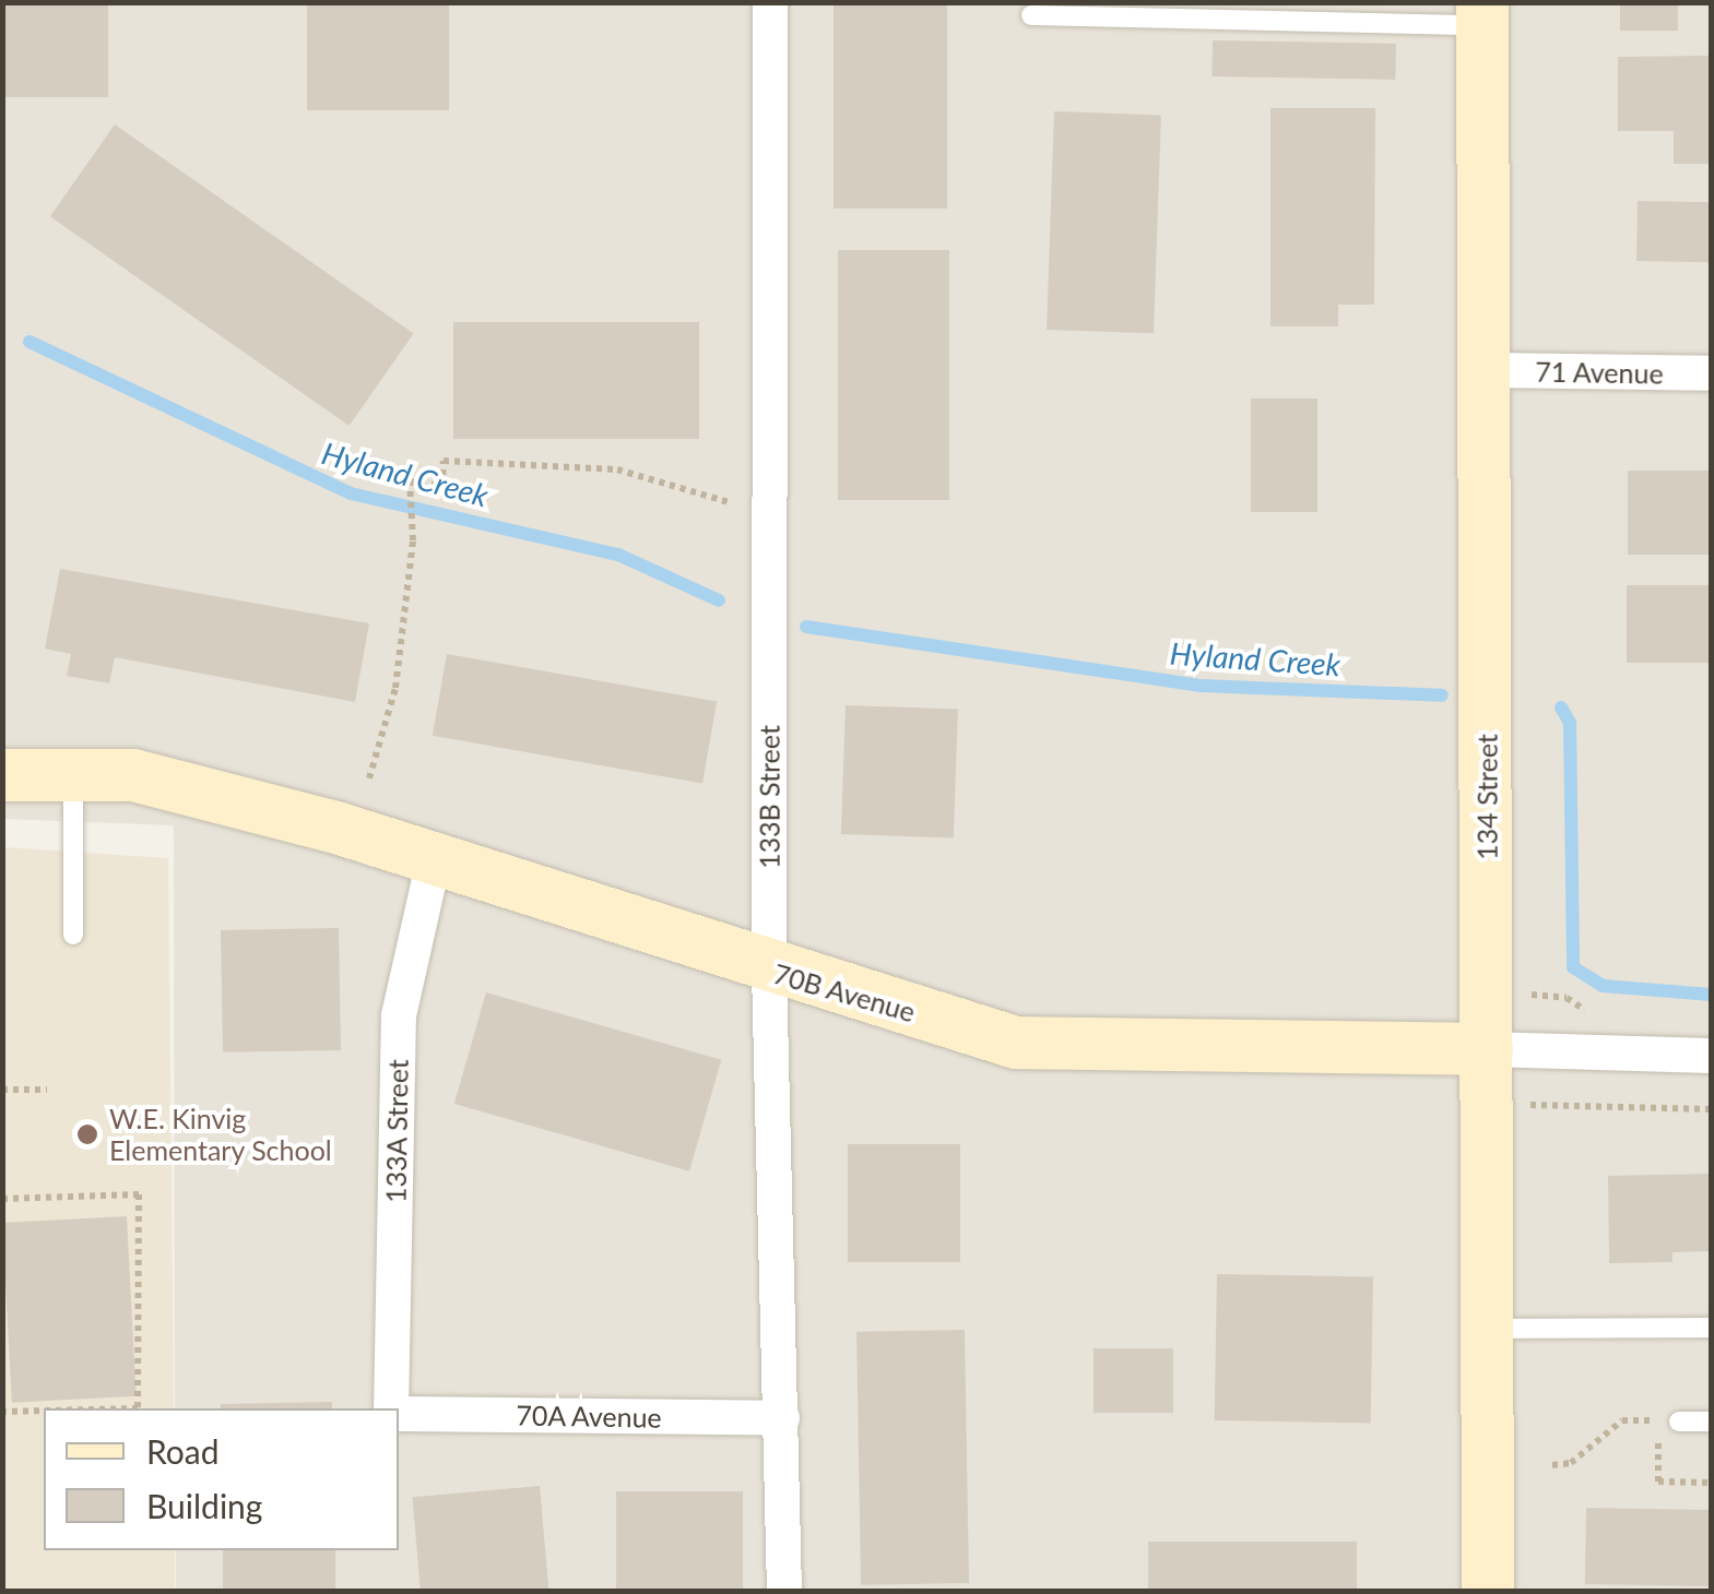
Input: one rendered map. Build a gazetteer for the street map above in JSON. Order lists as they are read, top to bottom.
{
  "streets": {
    "street": [
      "71 Avenue",
      "133B Street",
      "134 Street",
      "70B Avenue",
      "133A Street",
      "70A Avenue"
    ]
  },
  "crossings": [
    ["71 Avenue", "134 Street"],
    ["133B Street", "70B Avenue"],
    ["133B Street", "70A Avenue"],
    ["134 Street", "70B Avenue"],
    ["70B Avenue", "133A Street"]
  ],
  "water": ["Hyland Creek"],
  "places": ["W.E. Kinvig Elementary School"],
  "legend": ["Road", "Building"]
}
